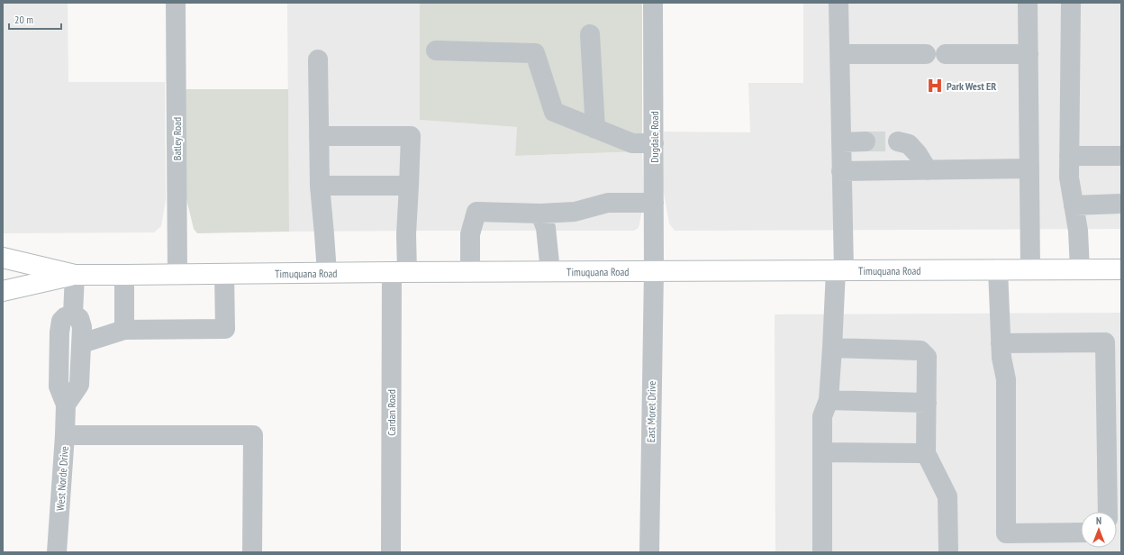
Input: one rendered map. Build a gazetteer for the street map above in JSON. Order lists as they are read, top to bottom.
{
  "streets": {
    "main road": ["Timuquana Road"],
    "street": [
      "Dugdale Road",
      "Batley Road",
      "East Moret Drive",
      "Cardan Road",
      "West Norde Drive"
    ]
  },
  "crossings": [
    ["Dugdale Road", "Timuquana Road"],
    ["Dugdale Road", "East Moret Drive"],
    ["Batley Road", "Timuquana Road"],
    ["Timuquana Road", "East Moret Drive"],
    ["Timuquana Road", "Cardan Road"]
  ],
  "places": {
    "hospital": ["Park West ER"]
  },
  "scale_bar": "20 m",
  "north": "top"
}
